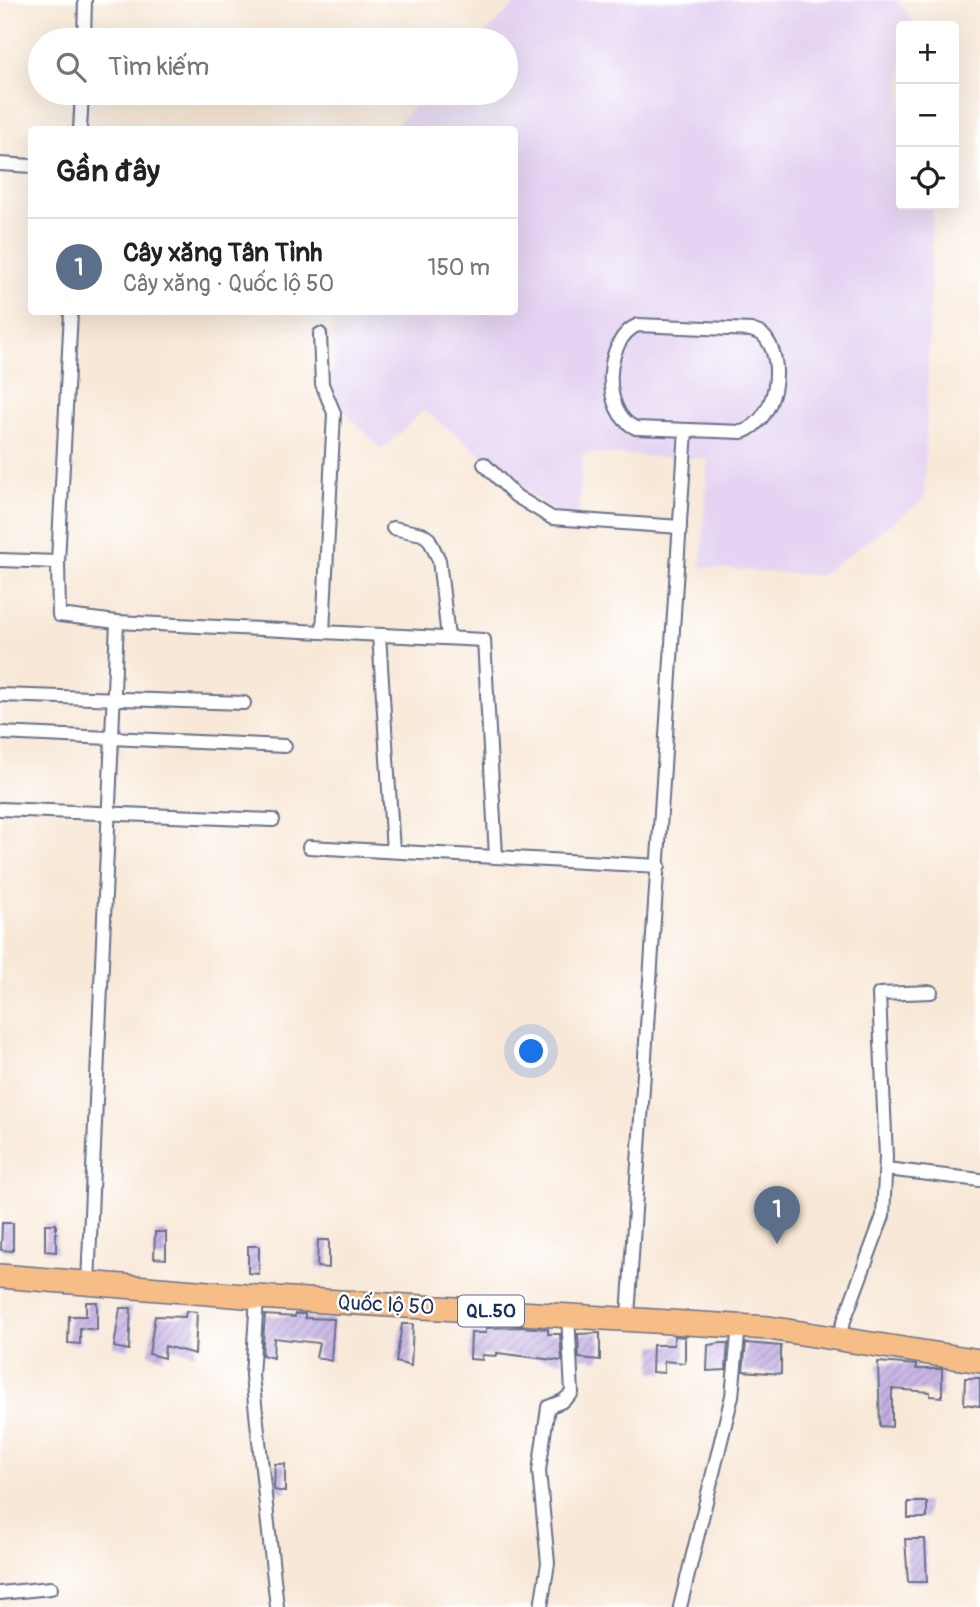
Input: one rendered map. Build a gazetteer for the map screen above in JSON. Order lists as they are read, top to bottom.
{
  "streets": {
    "highway": ["Quốc lộ 50", "QL.50"]
  },
  "page": {
    "map_buttons": ["+", "−"],
    "search": "Tìm kiếm",
    "heading": "Gần đây",
    "list": [
      {
        "mark": "1",
        "name": "Cây xăng Tân Tỉnh",
        "note": "Cây xăng · Quốc lộ 50",
        "value": "150 m"
      }
    ],
    "pins": "1"
  }
}
